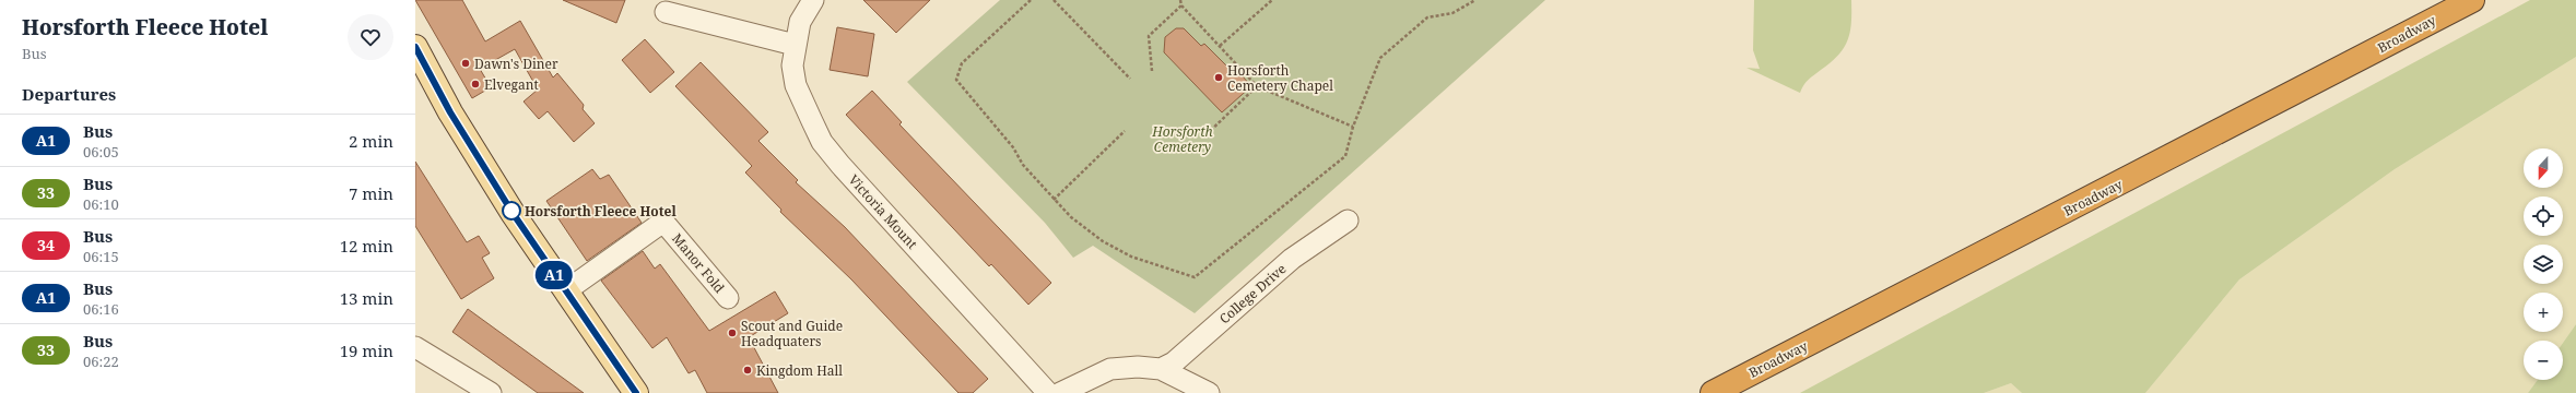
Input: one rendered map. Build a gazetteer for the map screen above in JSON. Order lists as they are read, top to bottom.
{
  "streets": {
    "highway": ["Broadway"],
    "street": ["Victoria Mount", "Manor Fold", "College Drive"]
  },
  "parks": ["Horsforth Cemetery"],
  "places": [
    "Dawn's Diner",
    "Horsforth Cemetery Chapel",
    "Elvegant",
    "Horsforth Fleece Hotel",
    "Scout and Guide Headquaters",
    "Kingdom Hall"
  ],
  "lines": ["bus line A1"],
  "north": "bottom",
  "page": {
    "heading": [
      ["Horsforth Fleece Hotel", "Bus"],
      "Departures"
    ],
    "on_map": "A1",
    "list": [
      {
        "mark": "A1",
        "name": "Bus",
        "note": "06:05",
        "value": "2 min"
      },
      {
        "mark": "33",
        "name": "Bus",
        "note": "06:10",
        "value": "7 min"
      },
      {
        "mark": "34",
        "name": "Bus",
        "note": "06:15",
        "value": "12 min"
      },
      {
        "mark": "A1",
        "name": "Bus",
        "note": "06:16",
        "value": "13 min"
      },
      {
        "mark": "33",
        "name": "Bus",
        "note": "06:22",
        "value": "19 min"
      }
    ],
    "map_buttons": ["+", "−"]
  }
}
